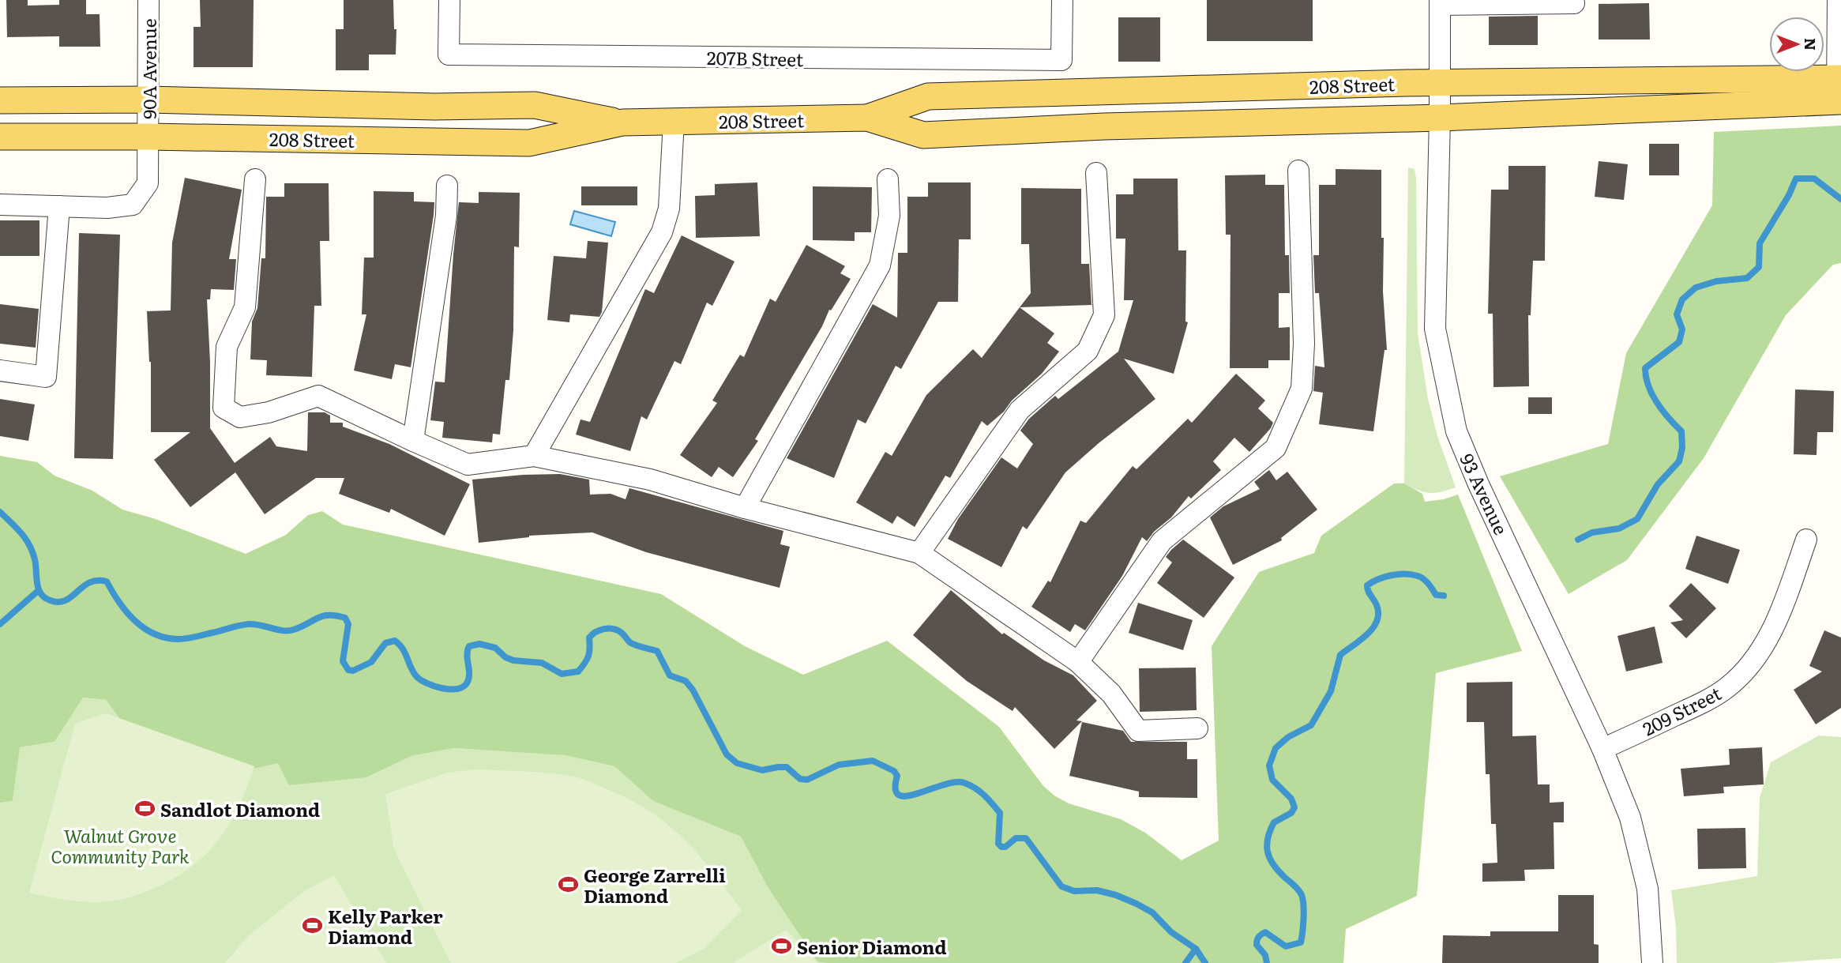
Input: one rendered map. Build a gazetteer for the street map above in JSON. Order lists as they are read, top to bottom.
{
  "streets": {
    "main road": ["208 Street"],
    "street": [
      "207B Street",
      "90A Avenue",
      "93 Avenue",
      "209 Street"
    ]
  },
  "crossings": [
    ["90A Avenue", "208 Street"],
    ["208 Street", "93 Avenue"],
    ["93 Avenue", "209 Street"]
  ],
  "parks": ["Walnut Grove Community Park"],
  "places": {
    "sports": [
      "Sandlot Diamond",
      "George Zarrelli Diamond",
      "Kelly Parker Diamond",
      "Senior Diamond"
    ]
  },
  "north": "right"
}
